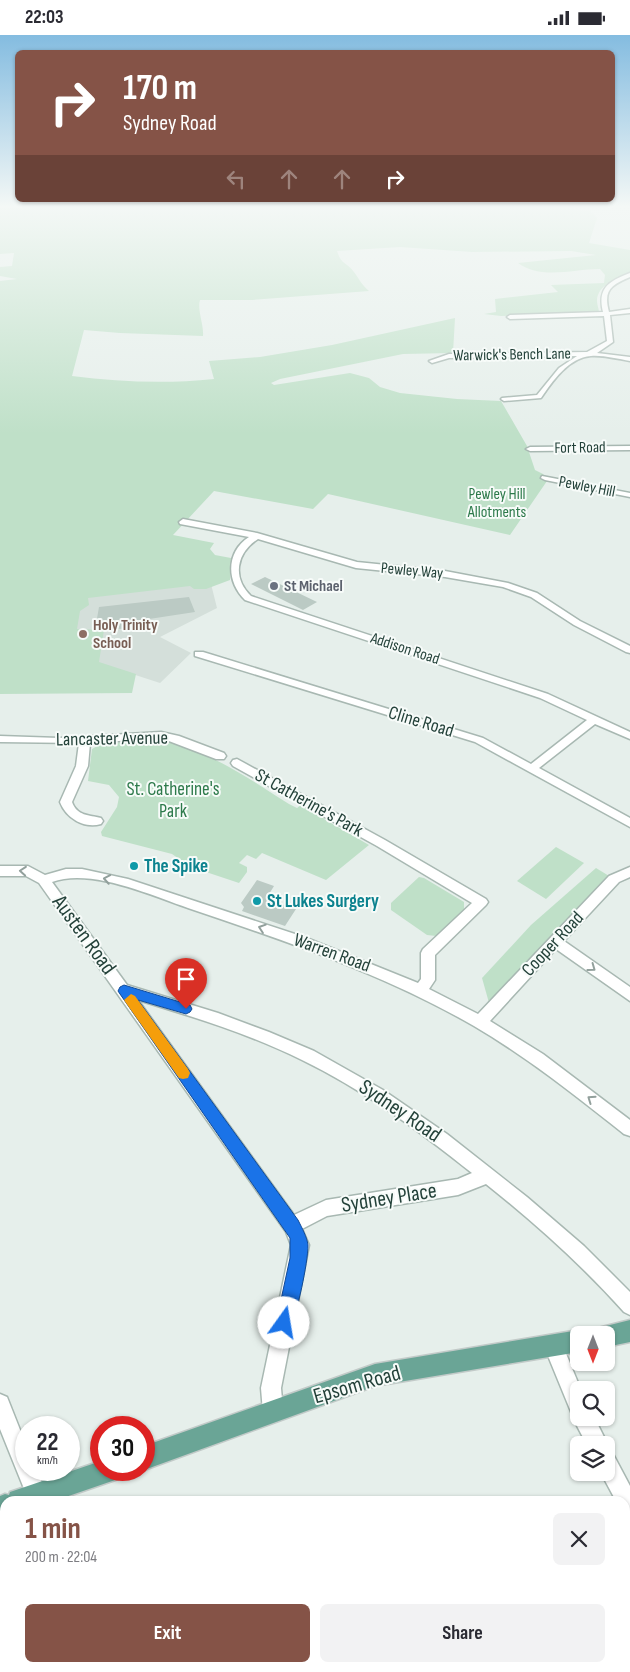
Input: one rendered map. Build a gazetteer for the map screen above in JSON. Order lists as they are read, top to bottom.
{
  "streets": {
    "main road": ["Epsom Road"],
    "street": [
      "Warwick's Bench Lane",
      "Fort Road",
      "Pewley Hill",
      "Pewley Way",
      "Addison Road",
      "Cline Road",
      "Lancaster Avenue",
      "St Catherine's Park",
      "Austen Road",
      "Cooper Road",
      "Warren Road",
      "Sydney Road",
      "Sydney Place"
    ]
  },
  "crossings": [
    ["Pewley Way", "Addison Road"],
    ["St Catherine's Park", "Warren Road"],
    ["Austen Road", "Warren Road"],
    ["Austen Road", "Sydney Road"],
    ["Austen Road", "Sydney Place"],
    ["Austen Road", "Epsom Road"],
    ["Cooper Road", "Warren Road"],
    ["Sydney Road", "Sydney Place"]
  ],
  "one_way": ["Warren Road"],
  "parks": ["Pewley Hill Allotments", "St. Catherine's Park"],
  "places": [
    "St Michael",
    "Holy Trinity School",
    "The Spike",
    "St Lukes Surgery"
  ],
  "north": "bottom",
  "page": {
    "status": "22:03",
    "turn": ["170 m", "Sydney Road"],
    "speed": "22 km/h",
    "limit": "30",
    "heading": ["1 min", "200 m · 22:04"],
    "buttons": ["Exit", "Share"]
  }
}
